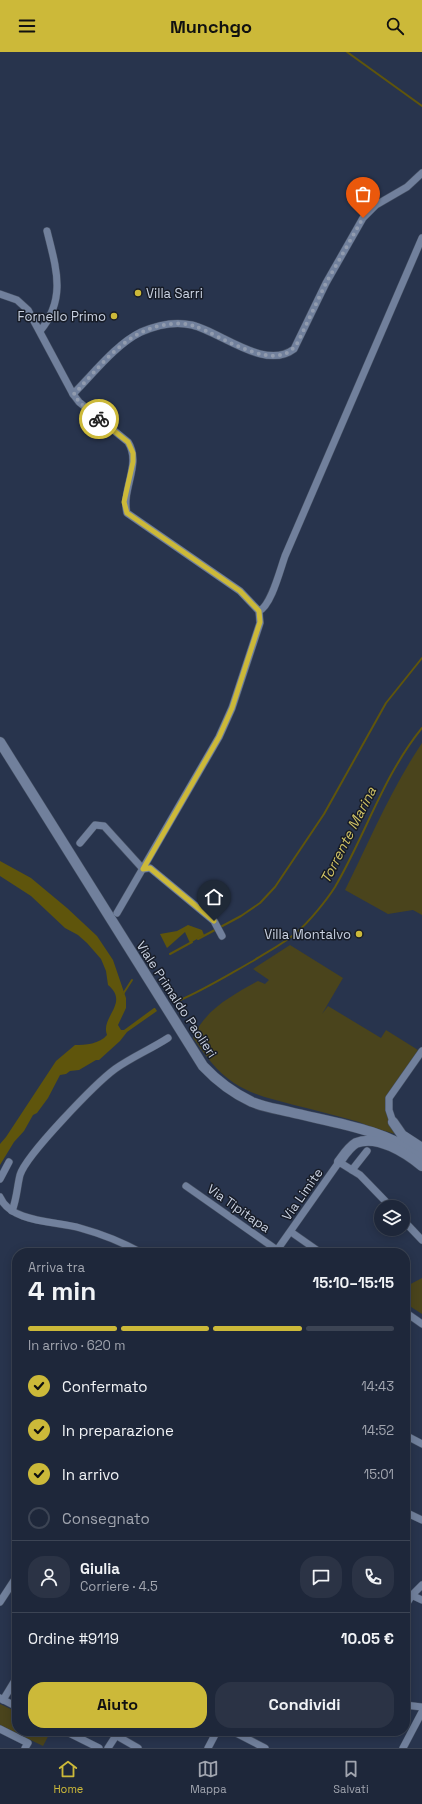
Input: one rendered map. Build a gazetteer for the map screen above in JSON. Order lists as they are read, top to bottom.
{
  "streets": {
    "main road": ["Viale Primaldo Paolieri"],
    "street": ["Via Limite", "Via Tipitapa"]
  },
  "water": ["Torrente Marina"],
  "places": ["Villa Sarri", "Fornello Primo", "Villa Montalvo"],
  "page": {
    "header": "Munchgo",
    "heading": ["4 min", "Arriva tra", "15:10–15:15"],
    "panel": [
      "Giulia",
      "Corriere · 4.5",
      "Ordine #9119",
      "10.05 €"
    ],
    "bar": "In arrivo · 620 m",
    "list": [
      ["Confermato", "14:43"],
      ["In preparazione", "14:52"],
      ["In arrivo", "15:01"],
      "Consegnato"
    ],
    "buttons": ["Aiuto", "Condividi"],
    "tabs": ["Home", "Mappa", "Salvati"]
  }
}
